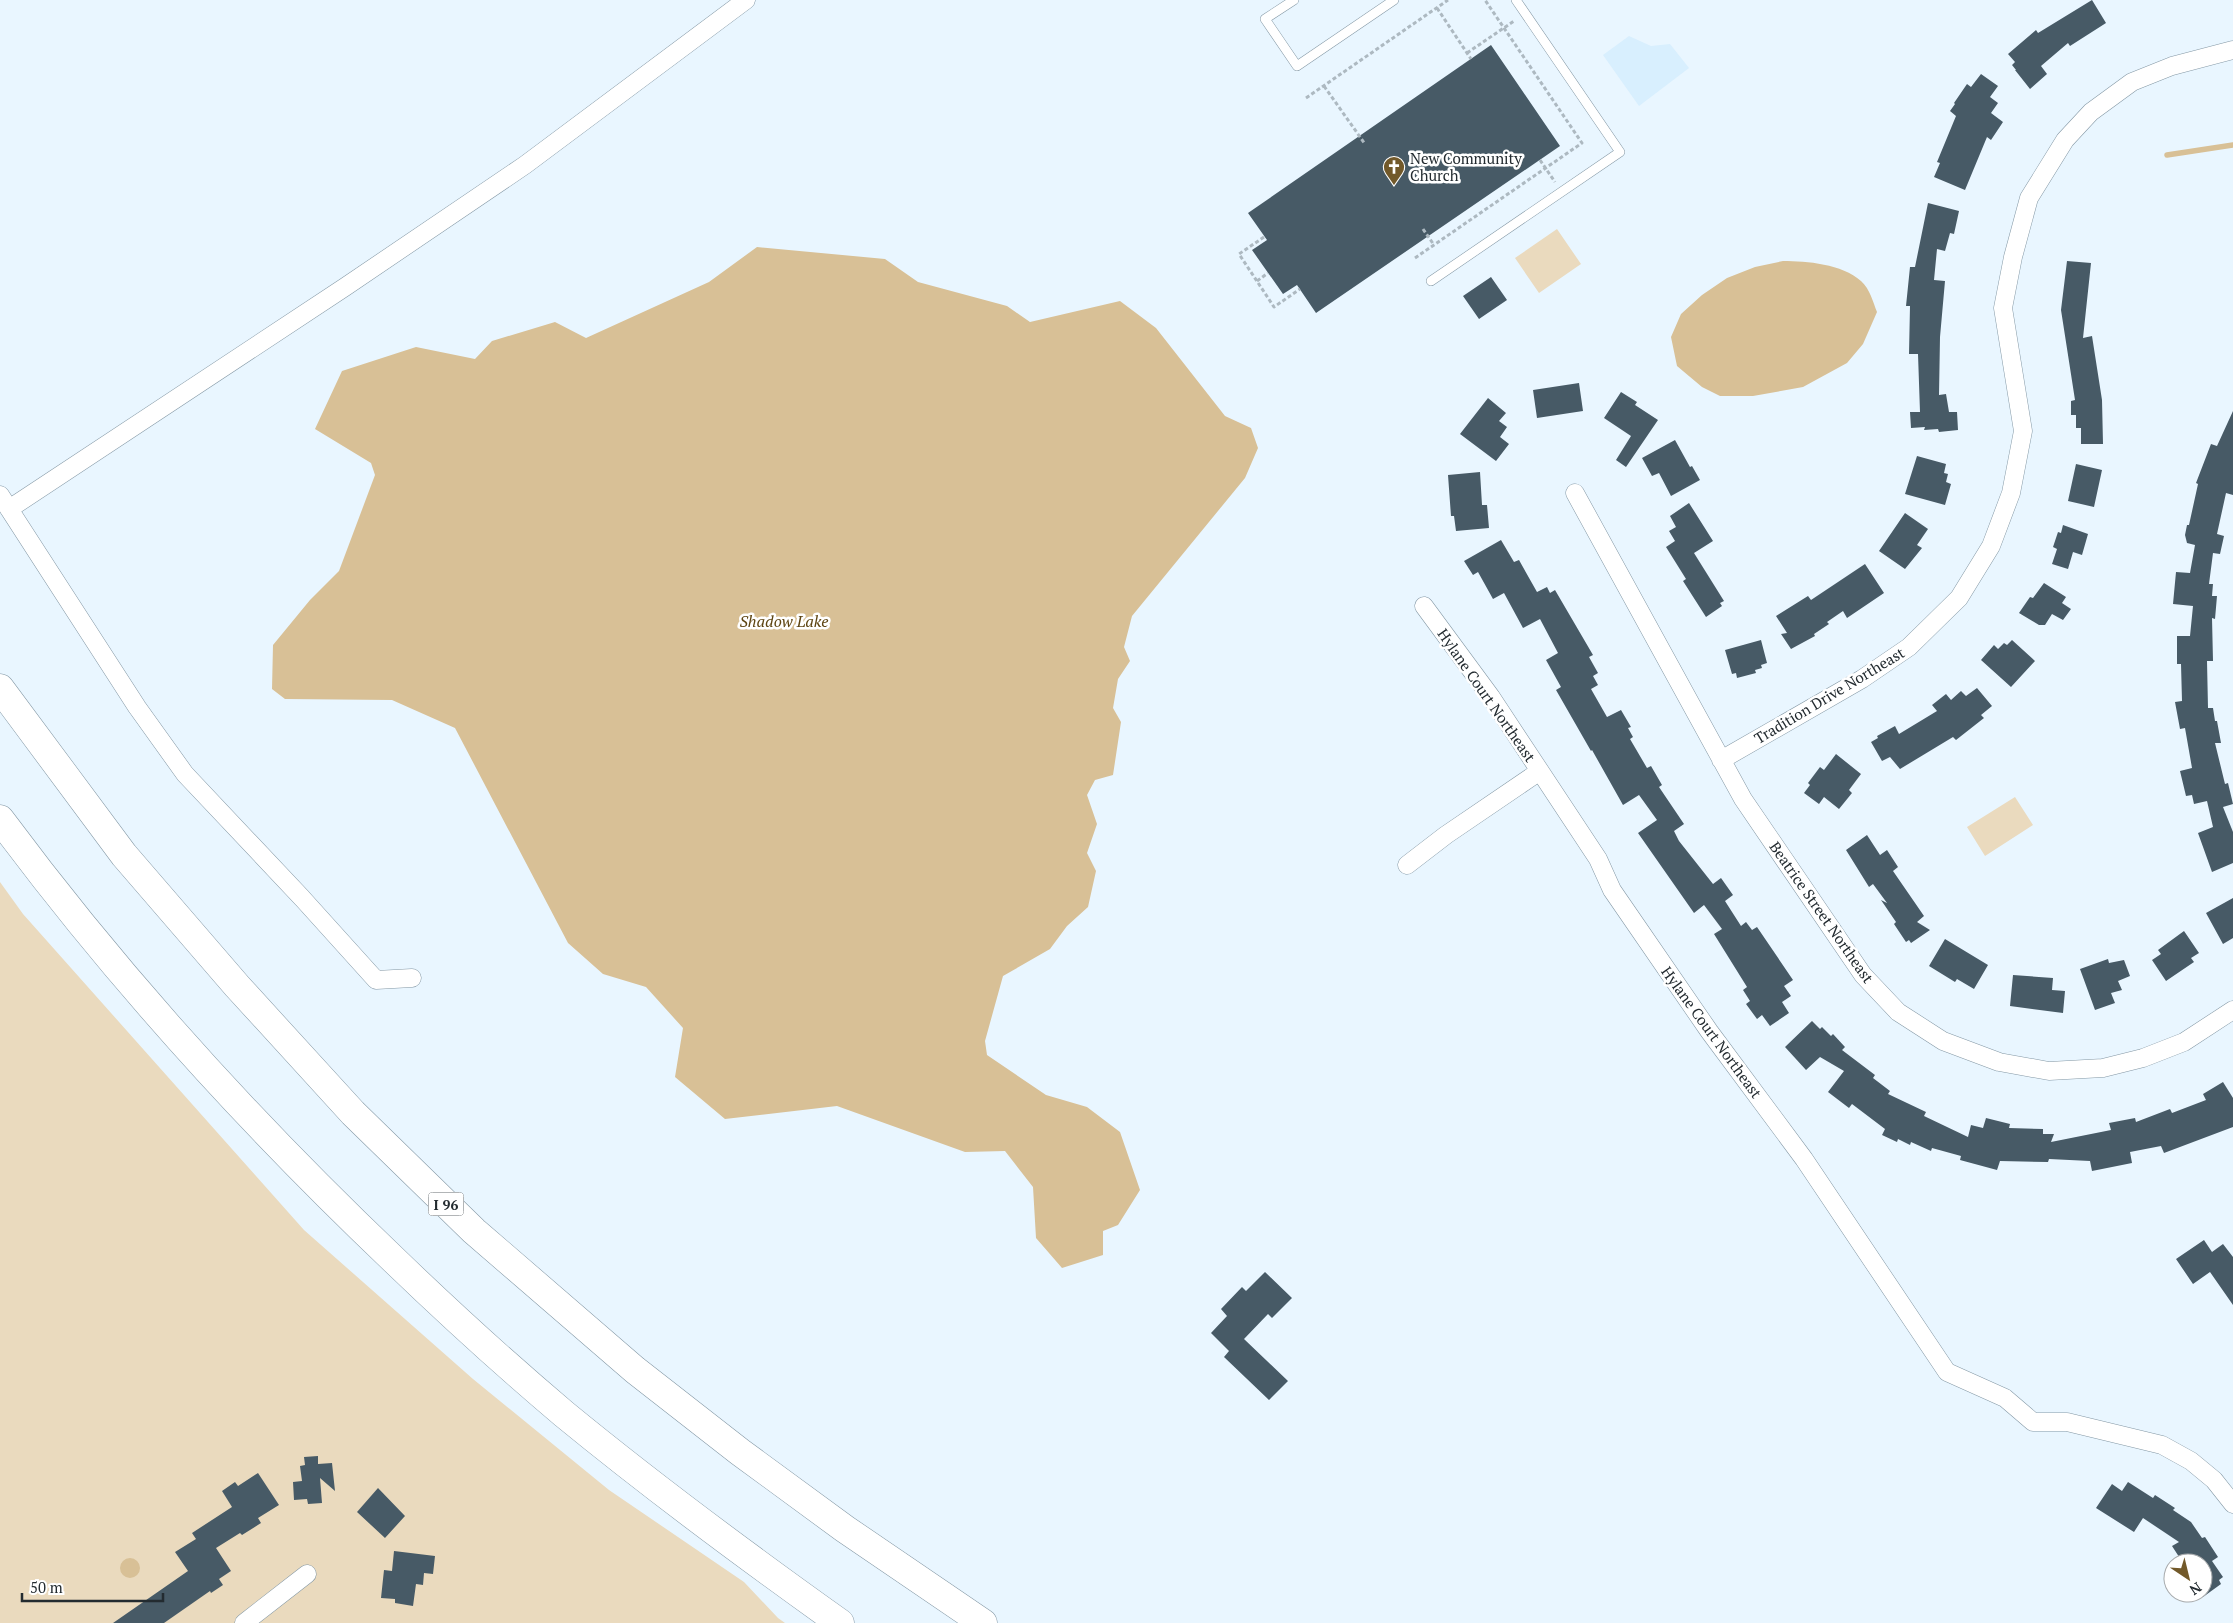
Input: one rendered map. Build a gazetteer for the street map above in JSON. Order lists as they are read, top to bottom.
{
  "streets": {
    "highway": ["I 96"],
    "street": ["Hylane Court Northeast", "Tradition Drive Northeast", "Beatrice Street Northeast"]
  },
  "crossings": [
    ["Tradition Drive Northeast", "Beatrice Street Northeast"]
  ],
  "water": ["Shadow Lake"],
  "places": {
    "church": ["New Community Church"]
  },
  "scale_bar": "50 m",
  "north": "bottom right"
}
